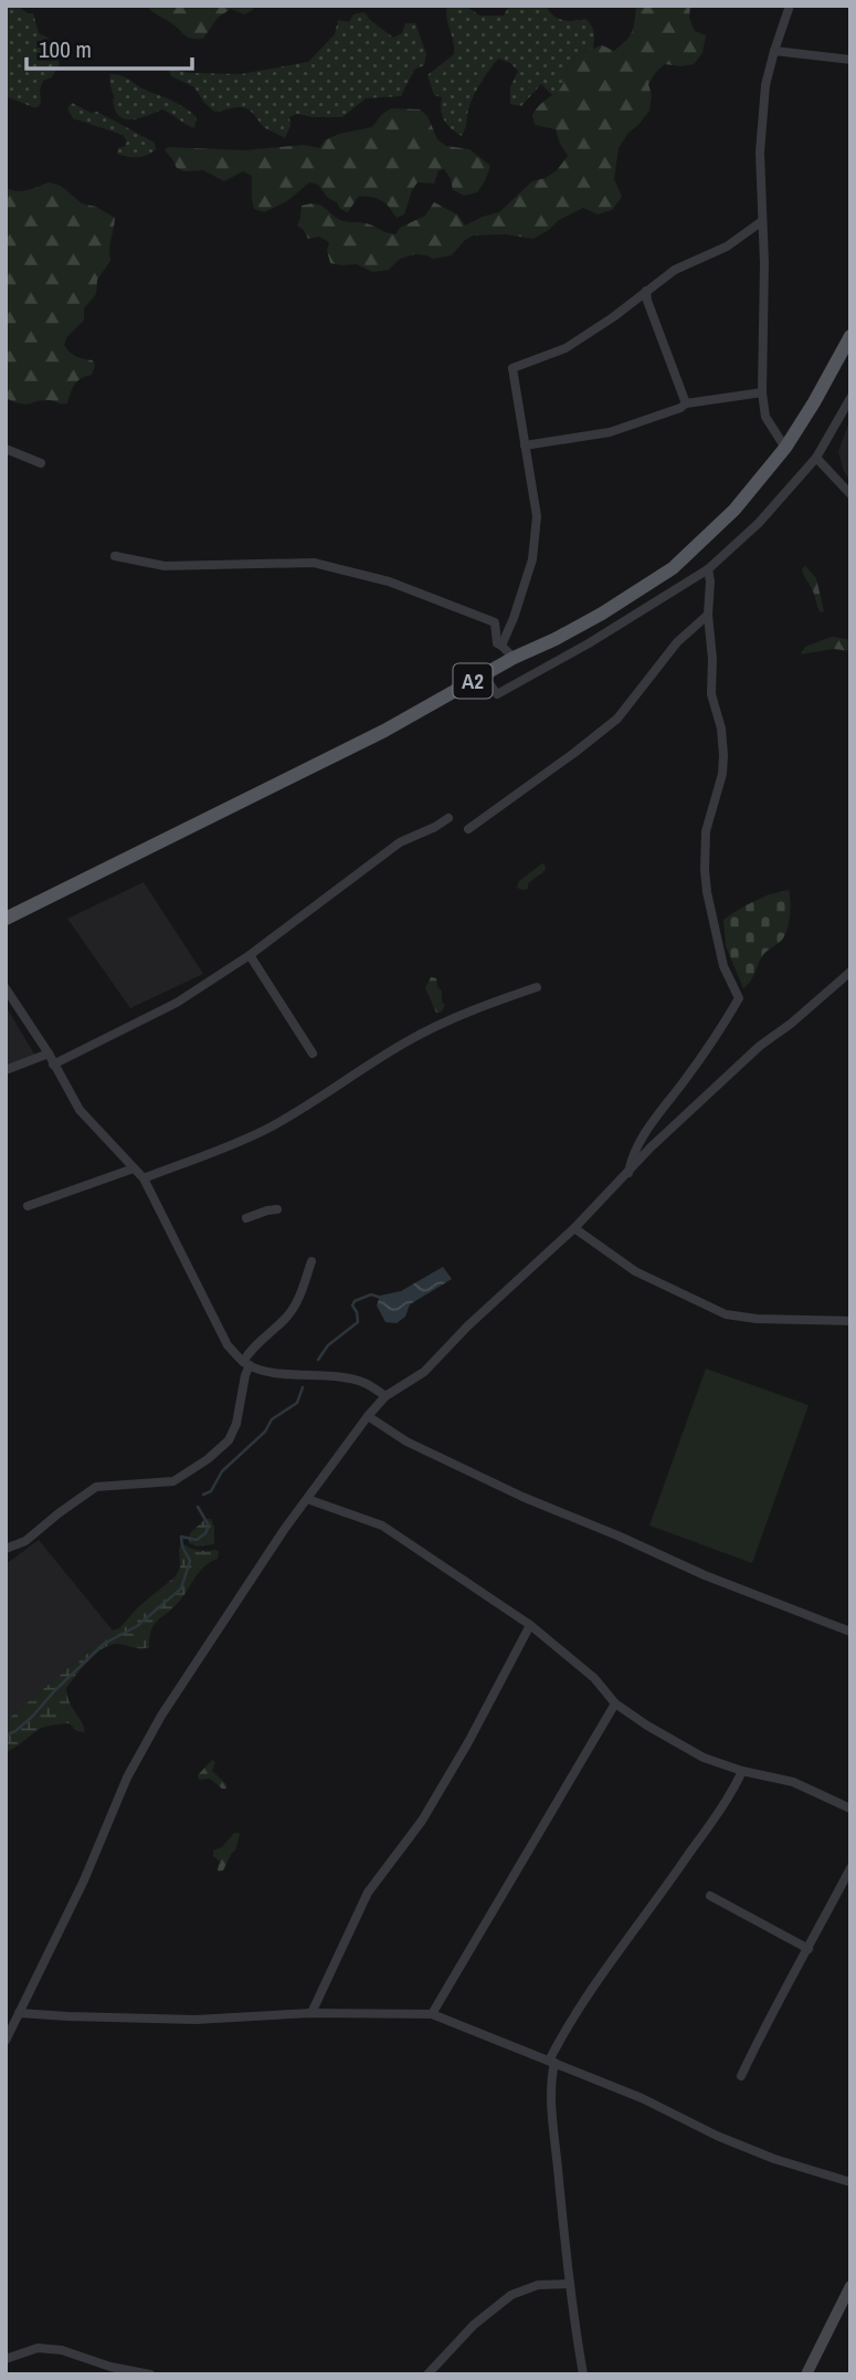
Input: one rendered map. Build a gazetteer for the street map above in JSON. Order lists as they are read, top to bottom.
{
  "streets": {
    "main road": ["A2"]
  },
  "scale_bar": "100 m"
}
